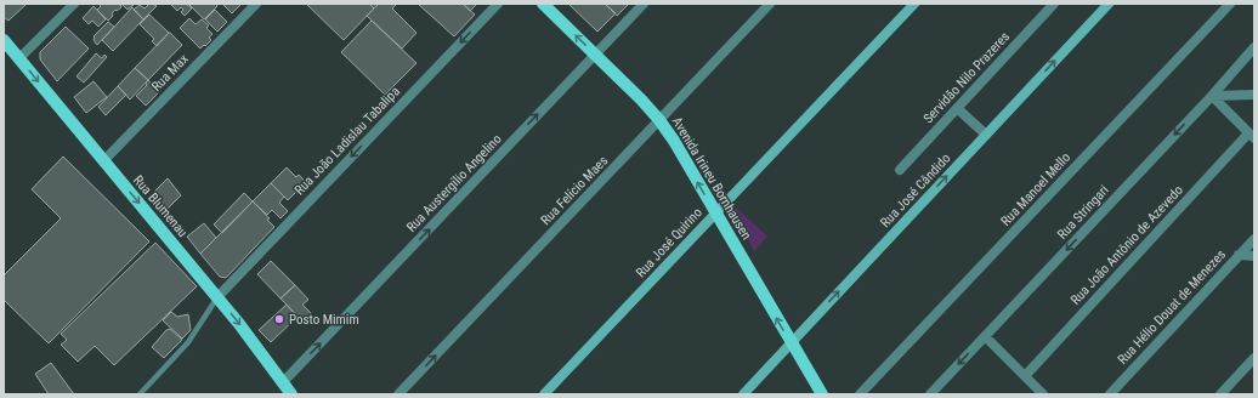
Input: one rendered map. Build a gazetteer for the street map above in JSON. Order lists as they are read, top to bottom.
{
  "streets": {
    "main road": [
      "Avenida Irineu Bornhausen",
      "Rua José Cândido",
      "Rua Blumenau",
      "Rua José Quirino"
    ],
    "street": [
      "Rua Max",
      "Servidão Nilo Prazeres",
      "Rua João Ladislau Tabalipa",
      "Rua Austergílio Angelino",
      "Rua Manoel Mello",
      "Rua Felício Maes",
      "Rua Stringari",
      "Rua João Antônio de Azevedo",
      "Rua Hélio Douat de Menezes"
    ]
  },
  "crossings": [
    ["Rua Max", "Rua Blumenau"],
    ["Rua João Ladislau Tabalipa", "Rua Blumenau"],
    ["Avenida Irineu Bornhausen", "Rua Austergílio Angelino"],
    ["Avenida Irineu Bornhausen", "Rua Felício Maes"],
    ["Avenida Irineu Bornhausen", "Rua José Cândido"],
    ["Avenida Irineu Bornhausen", "Rua José Quirino"],
    ["Rua Austergílio Angelino", "Rua Blumenau"]
  ],
  "one_way": [
    "Rua João Ladislau Tabalipa",
    "Avenida Irineu Bornhausen",
    "Rua Austergílio Angelino",
    "Rua Felício Maes",
    "Rua José Cândido",
    "Rua Blumenau",
    "Rua Stringari"
  ],
  "places": ["Posto Mimim"]
}
